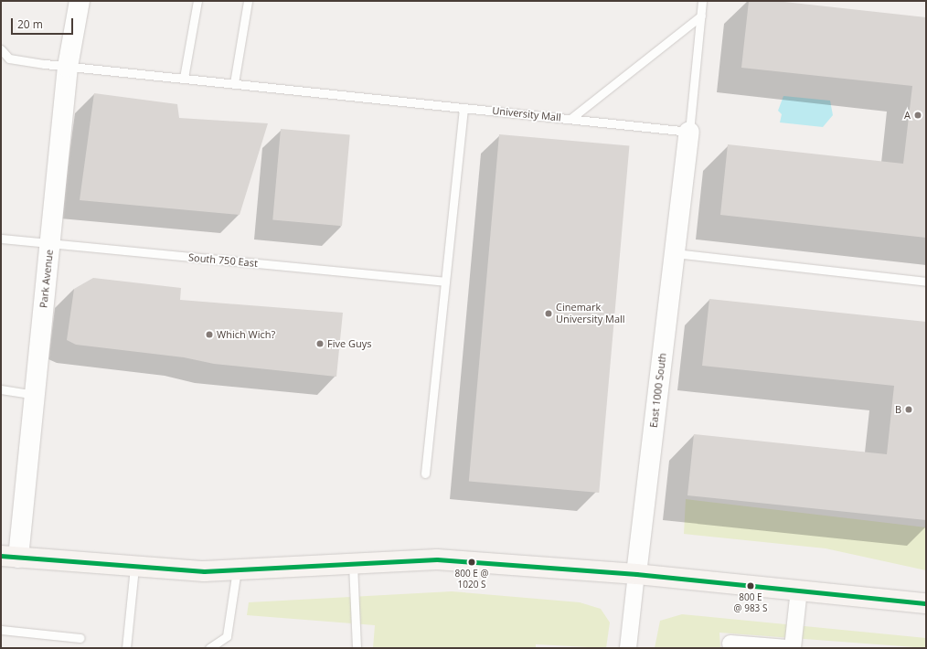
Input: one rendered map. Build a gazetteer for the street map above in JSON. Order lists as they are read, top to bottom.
{
  "streets": {
    "street": ["Park Avenue", "East 1000 South"],
    "lane": ["University Mall", "South 750 East"]
  },
  "crossings": [
    ["University Mall", "Park Avenue"],
    ["University Mall", "East 1000 South"],
    ["South 750 East", "Park Avenue"]
  ],
  "places": [
    "A",
    "Cinemark University Mall",
    "Which Wich?",
    "Five Guys",
    "B",
    "800 E @ 1020 S",
    "800 E @ 983 S"
  ],
  "scale_bar": "20 m"
}
